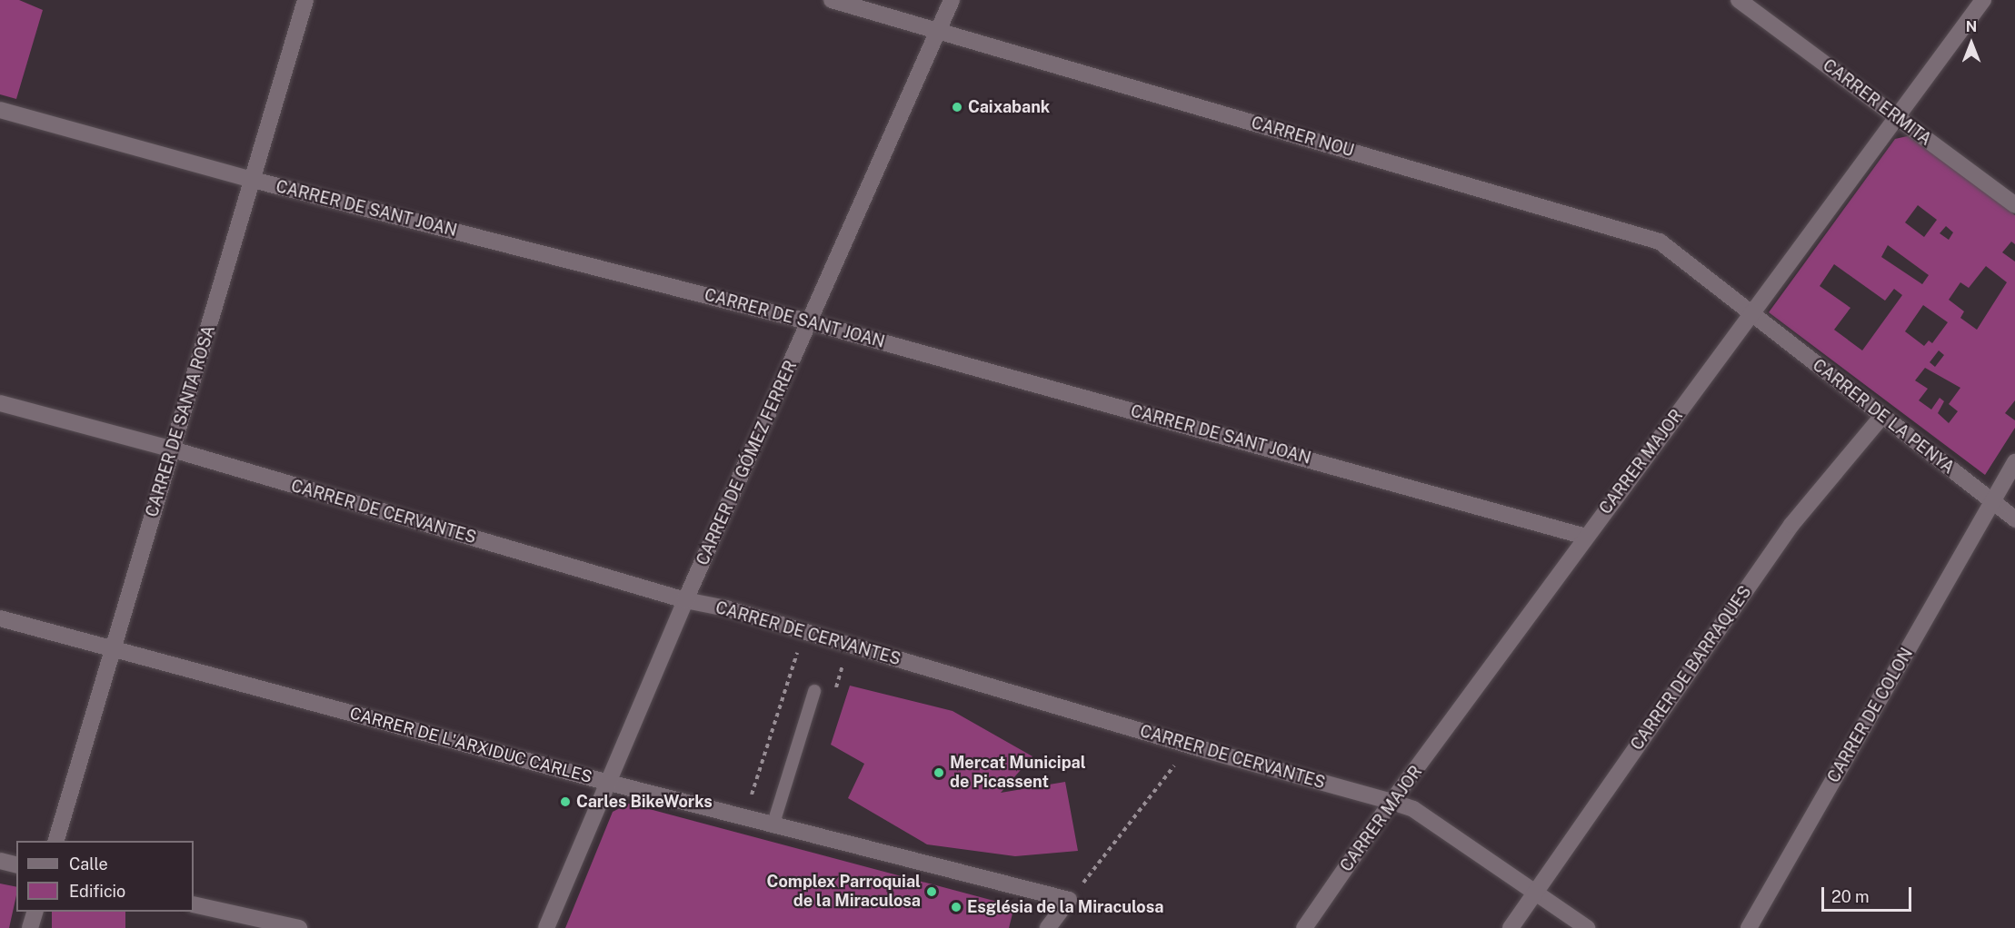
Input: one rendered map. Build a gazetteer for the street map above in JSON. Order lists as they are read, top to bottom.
{
  "streets": {
    "street": [
      "CARRER ERMITA",
      "CARRER NOU",
      "CARRER DE SANT JOAN",
      "CARRER DE LA PENYA",
      "CARRER DE SANTA ROSA",
      "CARRER MAJOR",
      "CARRER DE GÓMEZ FERRER",
      "CARRER DE CERVANTES",
      "CARRER DE BARRAQUES",
      "CARRER DE COLON",
      "CARRER DE L'ARXIDUC CARLES"
    ]
  },
  "crossings": [
    ["CARRER ERMITA", "CARRER MAJOR"],
    ["CARRER NOU", "CARRER DE LA PENYA"],
    ["CARRER NOU", "CARRER MAJOR"],
    ["CARRER NOU", "CARRER DE GÓMEZ FERRER"],
    ["CARRER DE SANT JOAN", "CARRER DE SANTA ROSA"],
    ["CARRER DE SANT JOAN", "CARRER MAJOR"],
    ["CARRER DE SANT JOAN", "CARRER DE GÓMEZ FERRER"],
    ["CARRER DE LA PENYA", "CARRER MAJOR"],
    ["CARRER DE LA PENYA", "CARRER DE BARRAQUES"],
    ["CARRER DE LA PENYA", "CARRER DE COLON"],
    ["CARRER DE SANTA ROSA", "CARRER DE CERVANTES"],
    ["CARRER DE SANTA ROSA", "CARRER DE L'ARXIDUC CARLES"],
    ["CARRER MAJOR", "CARRER DE CERVANTES"],
    ["CARRER DE GÓMEZ FERRER", "CARRER DE CERVANTES"],
    ["CARRER DE GÓMEZ FERRER", "CARRER DE L'ARXIDUC CARLES"],
    ["CARRER DE CERVANTES", "CARRER DE BARRAQUES"]
  ],
  "places": [
    "Caixabank",
    "Mercat Municipal de Picassent",
    "Carles BikeWorks",
    "Complex Parroquial de la Miraculosa",
    "Església de la Miraculosa"
  ],
  "legend": ["Calle", "Edificio"],
  "scale_bar": "20 m",
  "north": "top"
}
